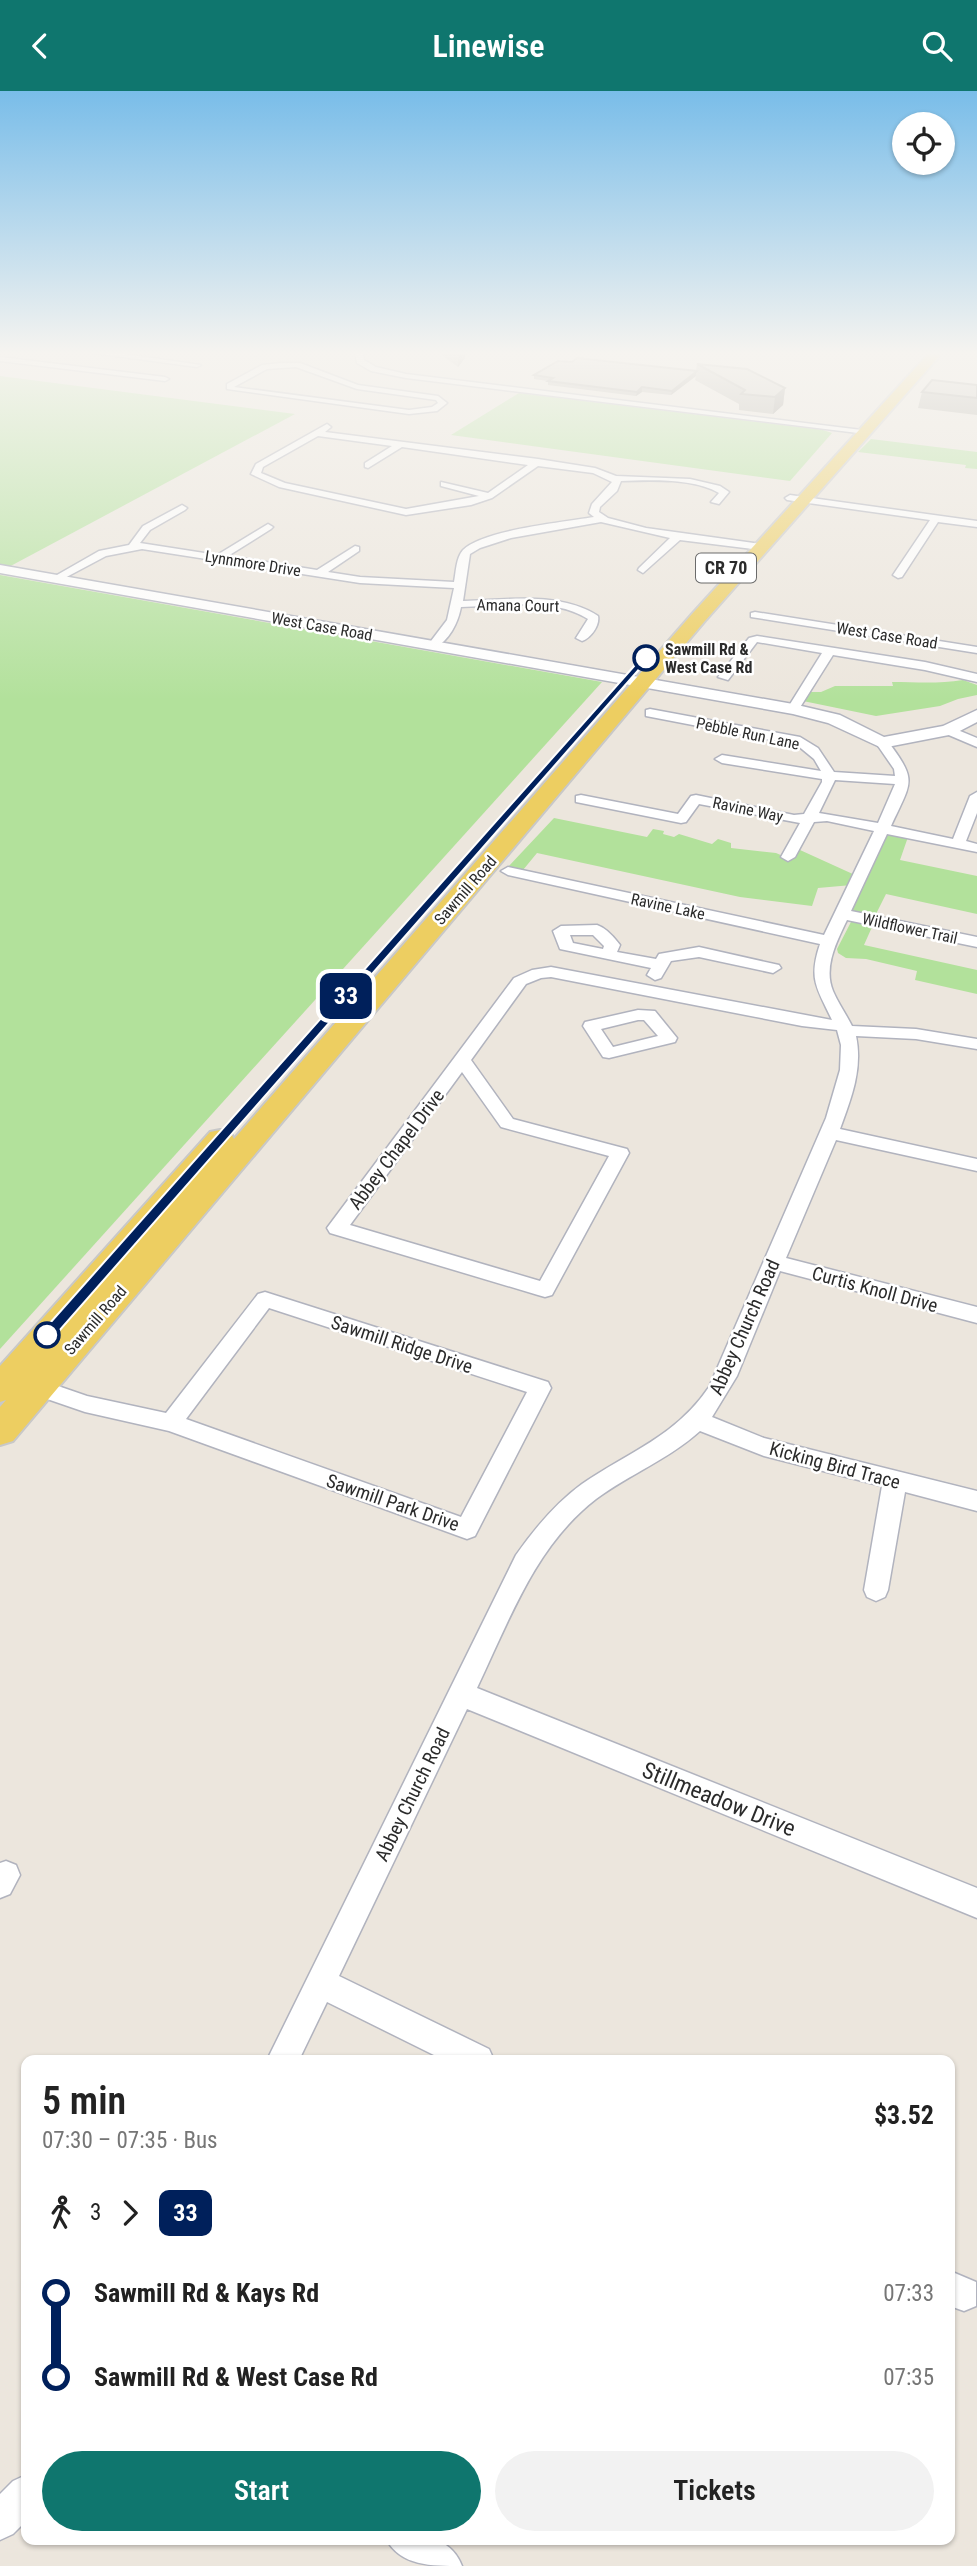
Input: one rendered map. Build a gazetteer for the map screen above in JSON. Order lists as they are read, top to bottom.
{
  "streets": {
    "main road": ["CR 70", "West Case Road", "Sawmill Road"],
    "street": [
      "Lynnmore Drive",
      "Amana Court",
      "Pebble Run Lane",
      "Ravine Way",
      "Ravine Lake",
      "Wildflower Trail",
      "Abbey Chapel Drive",
      "Curtis Knoll Drive",
      "Abbey Church Road",
      "Sawmill Ridge Drive",
      "Kicking Bird Trace",
      "Sawmill Park Drive",
      "Stillmeadow Drive"
    ]
  },
  "crossings": [
    ["Lynnmore Drive", "West Case Road"],
    ["West Case Road", "Sawmill Road"],
    ["Pebble Run Lane", "Abbey Church Road"],
    ["Ravine Way", "Abbey Church Road"],
    ["Sawmill Road", "Sawmill Park Drive"],
    ["Ravine Lake", "Abbey Church Road"],
    ["Wildflower Trail", "Abbey Church Road"],
    ["Abbey Chapel Drive", "Abbey Church Road"],
    ["Curtis Knoll Drive", "Abbey Church Road"],
    ["Abbey Church Road", "Kicking Bird Trace"],
    ["Abbey Church Road", "Stillmeadow Drive"],
    ["Sawmill Ridge Drive", "Sawmill Park Drive"]
  ],
  "places": ["Sawmill Rd & West Case Rd"],
  "lines": ["bus line 33"],
  "page": {
    "header": "Linewise",
    "on_map": "33",
    "heading": ["5 min", "07:30 – 07:35 · Bus", "$3.52"],
    "legs": ["3", "33"],
    "list": [
      {
        "name": "Sawmill Rd & Kays Rd",
        "value": "07:33"
      },
      {
        "name": "Sawmill Rd & West Case Rd",
        "value": "07:35"
      }
    ],
    "buttons": ["Start", "Tickets"]
  }
}
